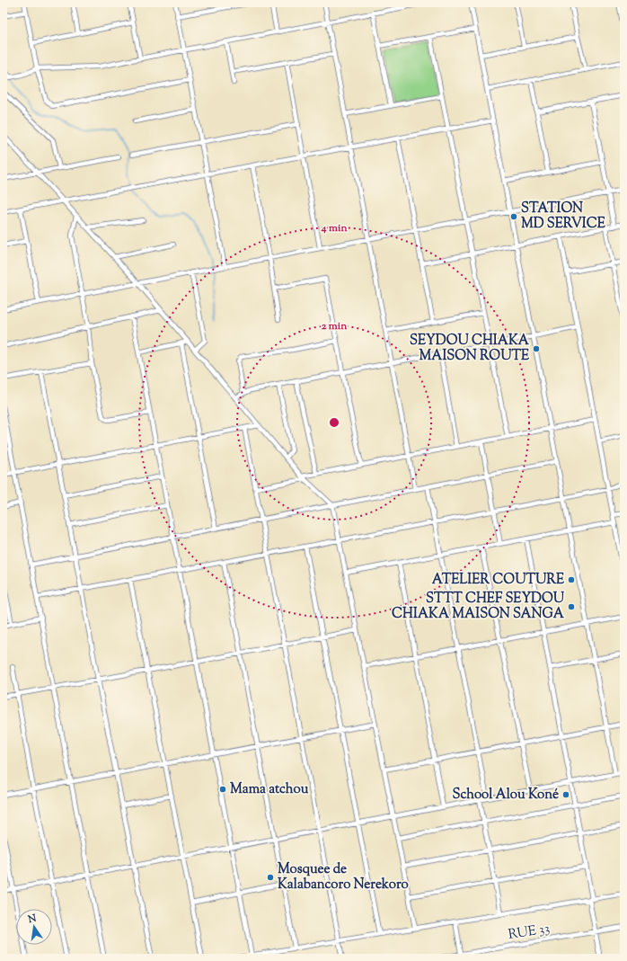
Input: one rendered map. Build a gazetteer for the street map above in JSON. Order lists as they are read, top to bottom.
{
  "streets": {
    "street": ["RUE 33"]
  },
  "places": [
    "STATION MD SERVICE",
    "SEYDOU CHIAKA MAISON ROUTE",
    "ATELIER COUTURE",
    "STTT CHEF SEYDOU CHIAKA MAISON SANGA",
    "Mama atchou",
    "School Alou Koné",
    "Mosquee de Kalabancoro Nerekoro"
  ],
  "north": "top",
  "rings": ["4 min", "2 min"]
}
